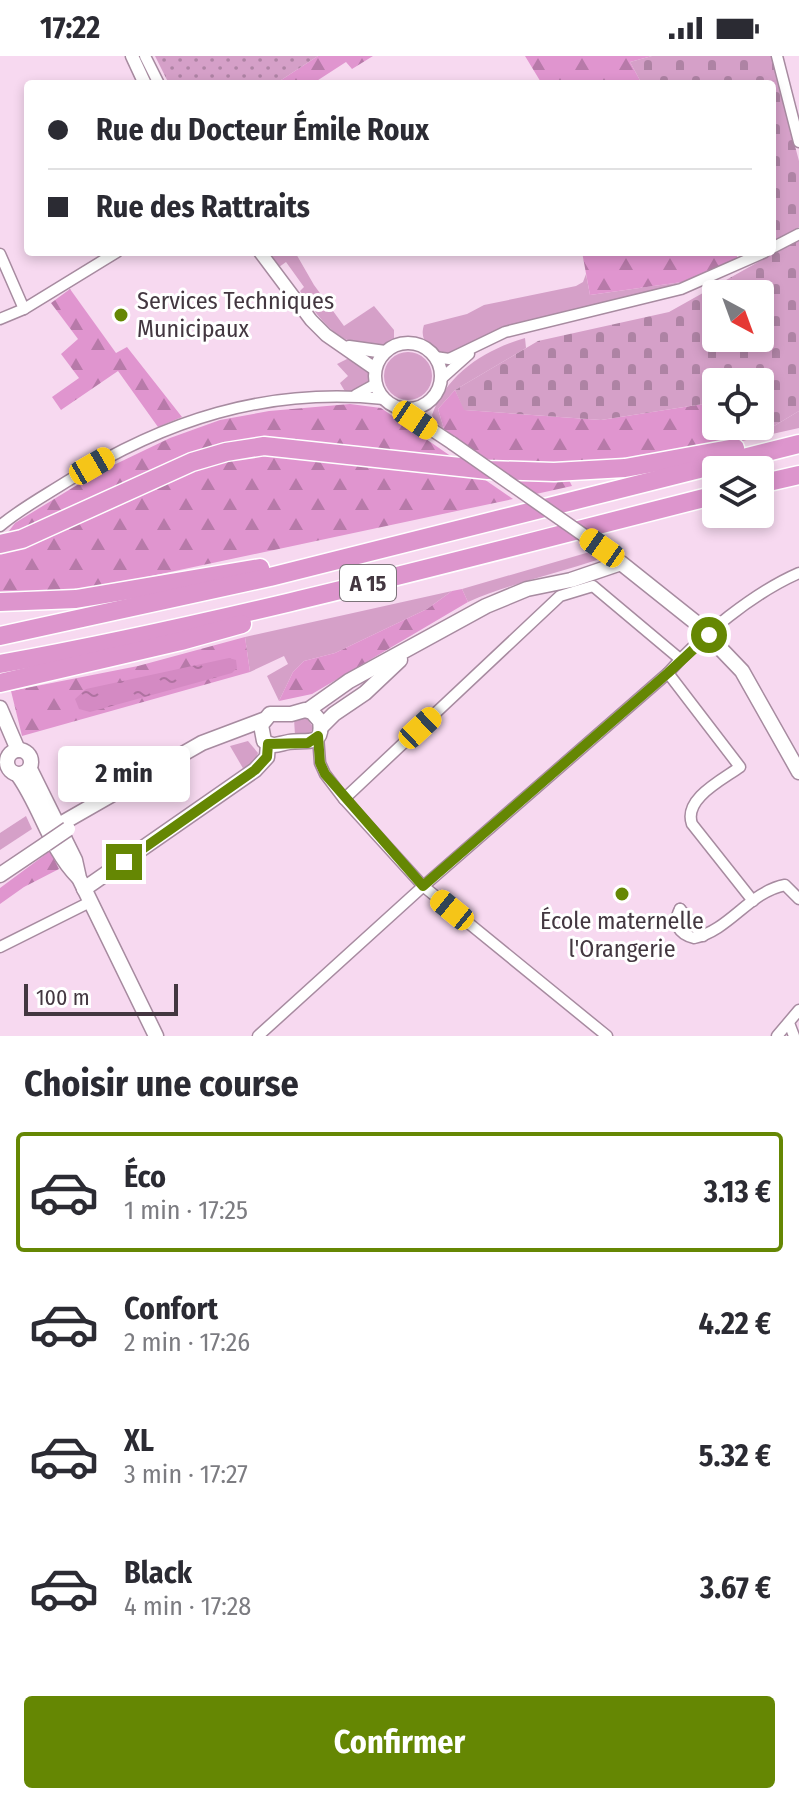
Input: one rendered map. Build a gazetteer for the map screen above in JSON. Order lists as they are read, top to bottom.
{
  "streets": {
    "highway": ["A 15"]
  },
  "places": ["Services Techniques Municipaux", "École maternelle l'Orangerie"],
  "scale_bar": "100 m",
  "north": "bottom right",
  "page": {
    "status": "17:22",
    "banner": ["Rue du Docteur Émile Roux", "Rue des Rattraits"],
    "bubble": "2 min",
    "scale": "100 m",
    "heading": "Choisir une course",
    "list": [
      {
        "name": "Éco",
        "note": "1 min · 17:25",
        "value": "3.13 €"
      },
      {
        "name": "Confort",
        "note": "2 min · 17:26",
        "value": "4.22 €"
      },
      {
        "name": "XL",
        "note": "3 min · 17:27",
        "value": "5.32 €"
      },
      {
        "name": "Black",
        "note": "4 min · 17:28",
        "value": "3.67 €"
      }
    ],
    "buttons": "Confirmer"
  }
}
